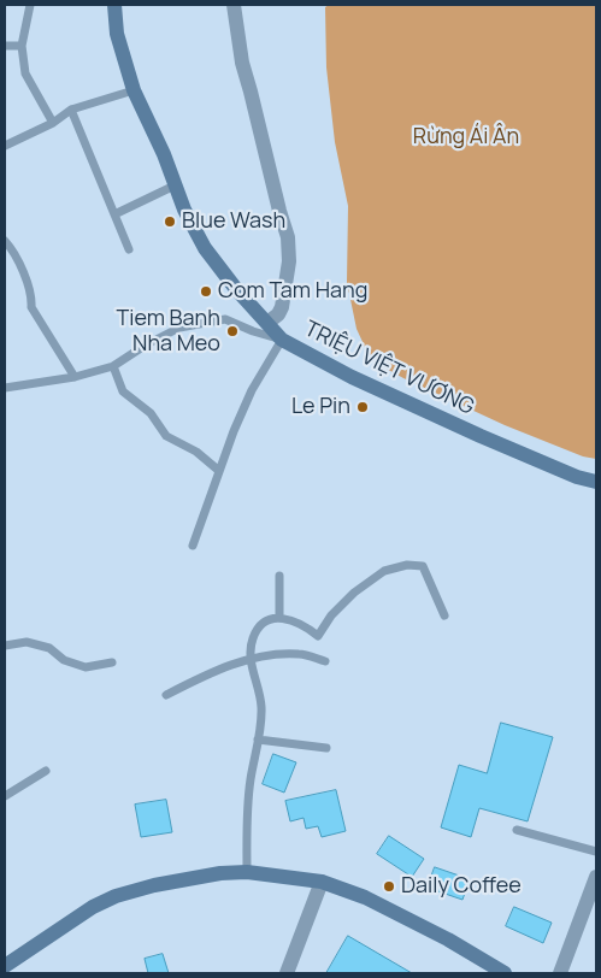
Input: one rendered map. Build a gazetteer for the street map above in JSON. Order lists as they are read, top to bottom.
{
  "streets": {
    "street": ["TRIỆU VIỆT VƯƠNG"]
  },
  "parks": ["Rừng Ái Ân"],
  "places": [
    "Blue Wash",
    "Com Tam Hang",
    "Tiem Banh Nha Meo",
    "Le Pin",
    "Daily Coffee"
  ]
}
